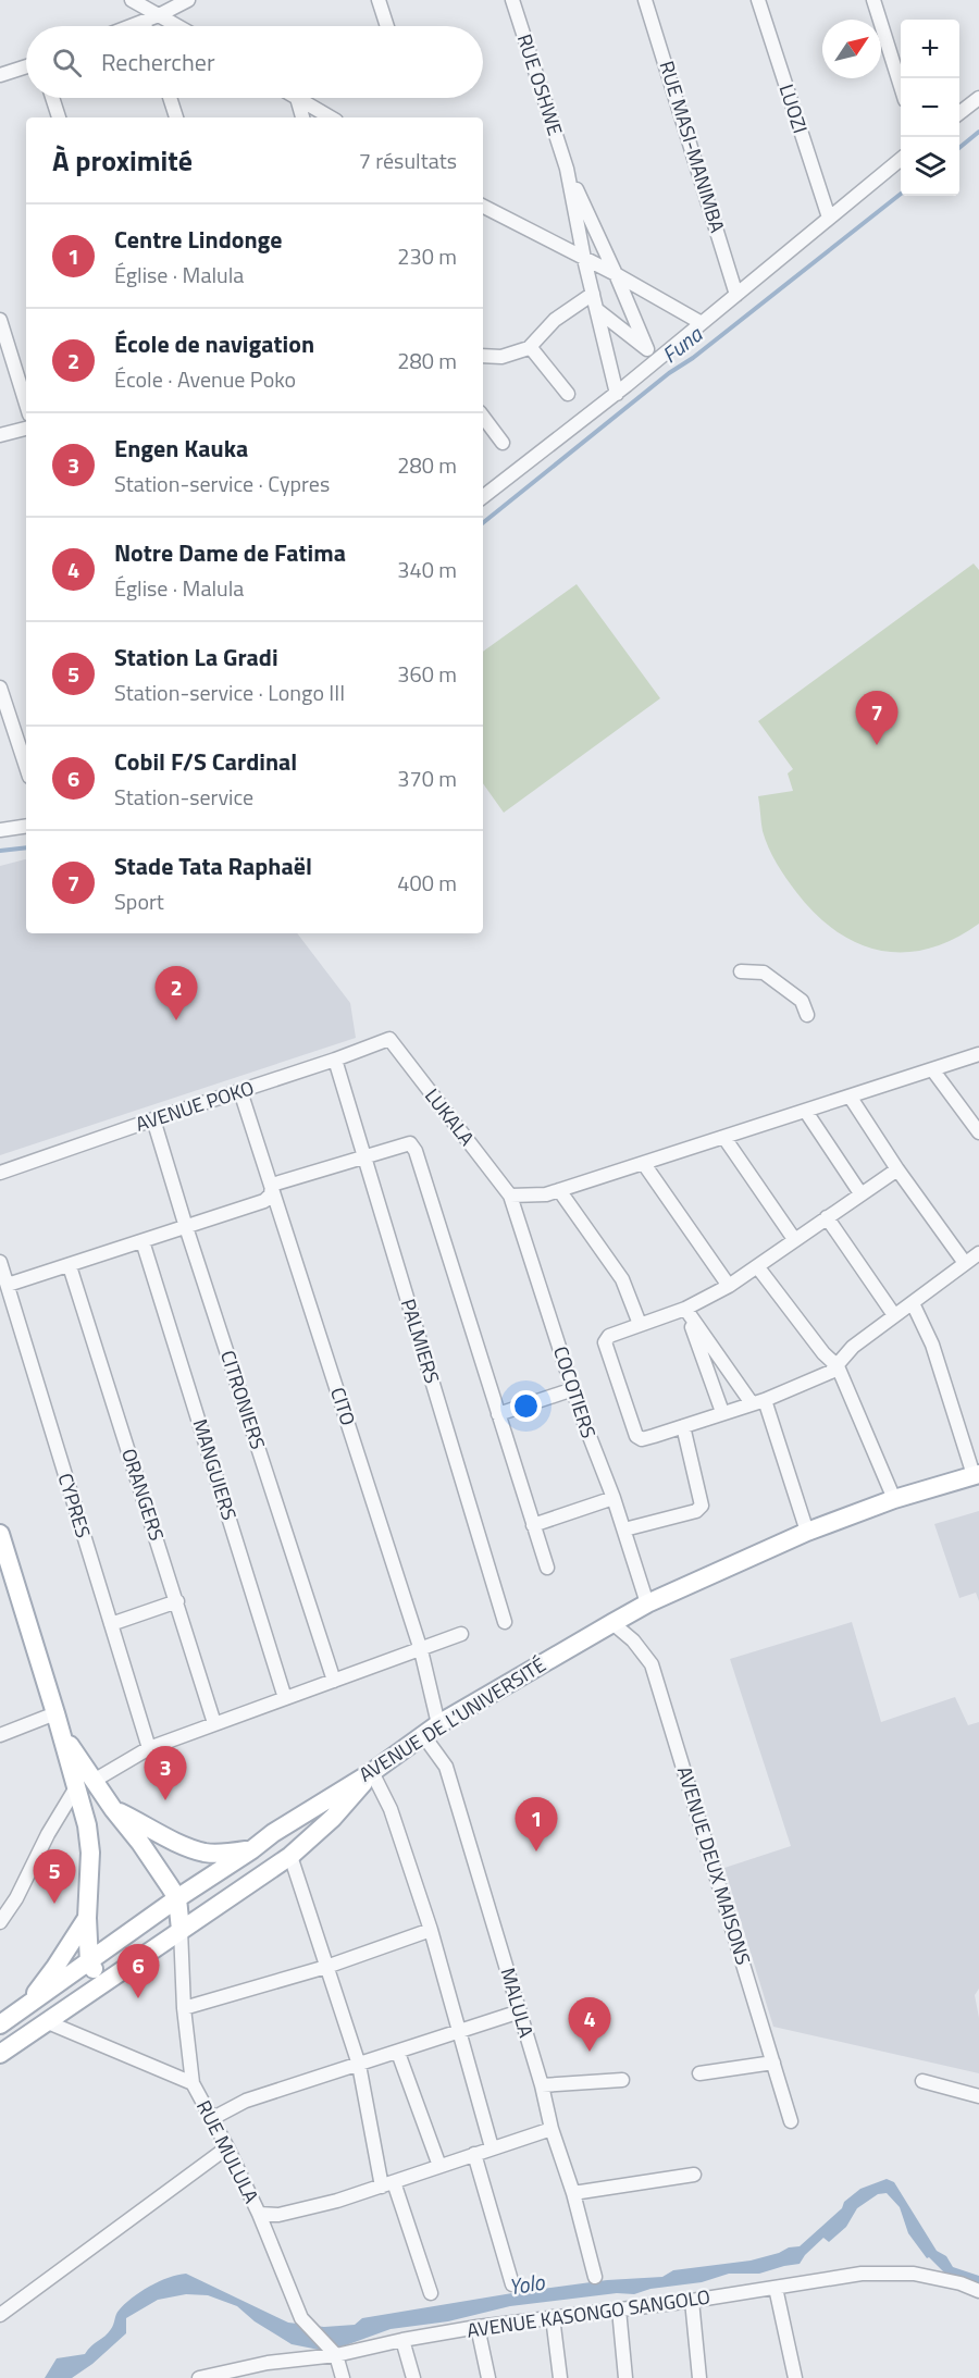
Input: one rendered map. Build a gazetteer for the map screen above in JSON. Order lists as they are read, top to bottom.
{
  "streets": {
    "main road": ["AVENUE DE L’UNIVERSITÉ"],
    "street": [
      "RUE OSHWE",
      "LUOZI",
      "RUE MASI-MANIMBA",
      "AVENUE POKO",
      "LUKALA",
      "PALMIERS",
      "COCOTIERS",
      "CITRONIERS",
      "CITO",
      "MANGUIERS",
      "ORANGERS",
      "CYPRES",
      "AVENUE DEUX MAISONS",
      "MALULA",
      "RUE MULULA",
      "AVENUE KASONGO SANGOLO"
    ]
  },
  "crossings": [
    ["AVENUE POKO", "LUKALA"],
    ["AVENUE POKO", "PALMIERS"],
    ["AVENUE POKO", "CITRONIERS"],
    ["AVENUE POKO", "CITO"],
    ["LUKALA", "COCOTIERS"],
    ["COCOTIERS", "AVENUE DE L’UNIVERSITÉ"],
    ["CITO", "AVENUE DE L’UNIVERSITÉ"],
    ["AVENUE DE L’UNIVERSITÉ", "AVENUE DEUX MAISONS"],
    ["AVENUE DE L’UNIVERSITÉ", "MALULA"],
    ["RUE MULULA", "AVENUE KASONGO SANGOLO"]
  ],
  "water": ["Funa", "Yolo"],
  "north": "top right",
  "page": {
    "map_buttons": ["+", "−"],
    "search": "Rechercher",
    "heading": ["À proximité", "7 résultats"],
    "list": [
      {
        "mark": "1",
        "name": "Centre Lindonge",
        "note": "Église · Malula",
        "value": "230 m"
      },
      {
        "mark": "2",
        "name": "École de navigation",
        "note": "École · Avenue Poko",
        "value": "280 m"
      },
      {
        "mark": "3",
        "name": "Engen Kauka",
        "note": "Station-service · Cypres",
        "value": "280 m"
      },
      {
        "mark": "4",
        "name": "Notre Dame de Fatima",
        "note": "Église · Malula",
        "value": "340 m"
      },
      {
        "mark": "5",
        "name": "Station La Gradi",
        "note": "Station-service · Longo III",
        "value": "360 m"
      },
      {
        "mark": "6",
        "name": "Cobil F/S Cardinal",
        "note": "Station-service",
        "value": "370 m"
      },
      {
        "mark": "7",
        "name": "Stade Tata Raphaël",
        "note": "Sport",
        "value": "400 m"
      }
    ],
    "pins": [
      "7",
      "2",
      "3",
      "1",
      "5",
      "6",
      "4"
    ]
  }
}
